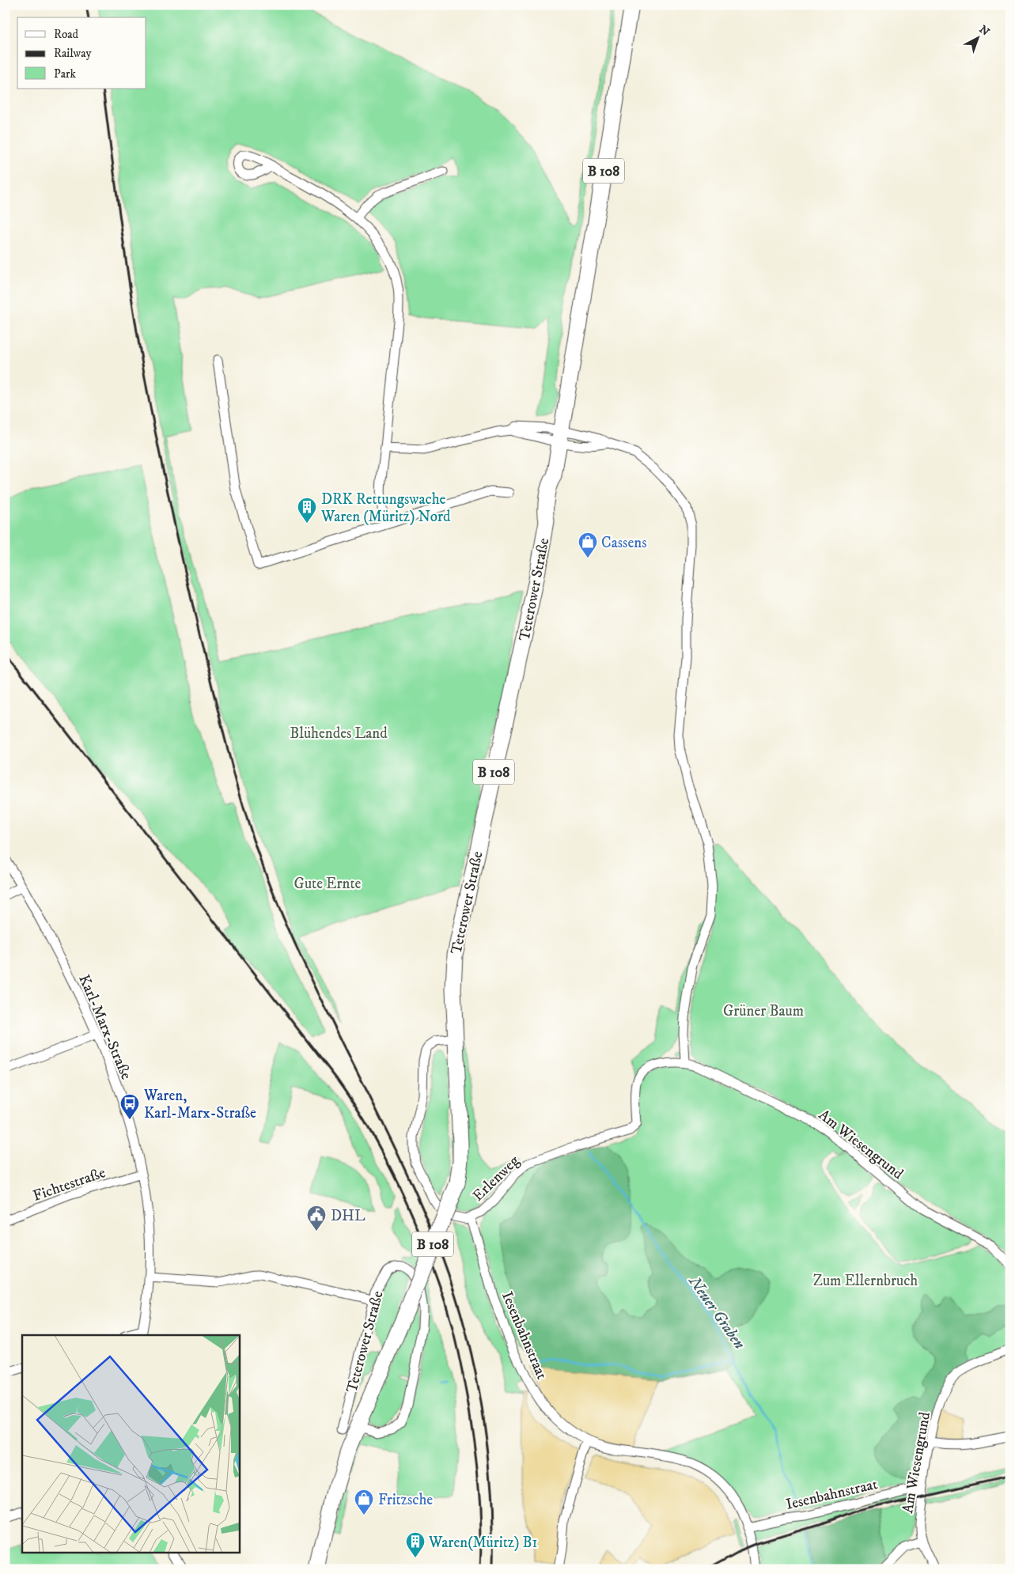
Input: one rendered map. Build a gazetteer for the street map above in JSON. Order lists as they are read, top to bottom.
{
  "streets": {
    "main road": ["B 108", "Teterower Straße"],
    "street": [
      "Karl-Marx-Straße",
      "Am Wiesengrund",
      "Erlenweg",
      "Fichtestraße",
      "Iesenbahnstraat"
    ]
  },
  "crossings": [
    ["B 108", "Teterower Straße"],
    ["Teterower Straße", "Erlenweg"],
    ["Karl-Marx-Straße", "Fichtestraße"],
    ["Am Wiesengrund", "Erlenweg"],
    ["Am Wiesengrund", "Iesenbahnstraat"],
    ["Erlenweg", "Iesenbahnstraat"]
  ],
  "water": ["Neuer Graben"],
  "parks": [
    "Blühendes Land",
    "Gute Ernte",
    "Grüner Baum",
    "Zum Ellernbruch"
  ],
  "places": {
    "building": ["DRK Rettungswache Waren (Müritz) Nord", "Waren(Müritz) B1"],
    "shop": ["Cassens", "Fritzsche"],
    "bus stop": ["Waren, Karl-Marx-Straße"],
    "public building": ["DHL"]
  },
  "legend": ["Road", "Railway", "Park"],
  "north": "top right"
}
